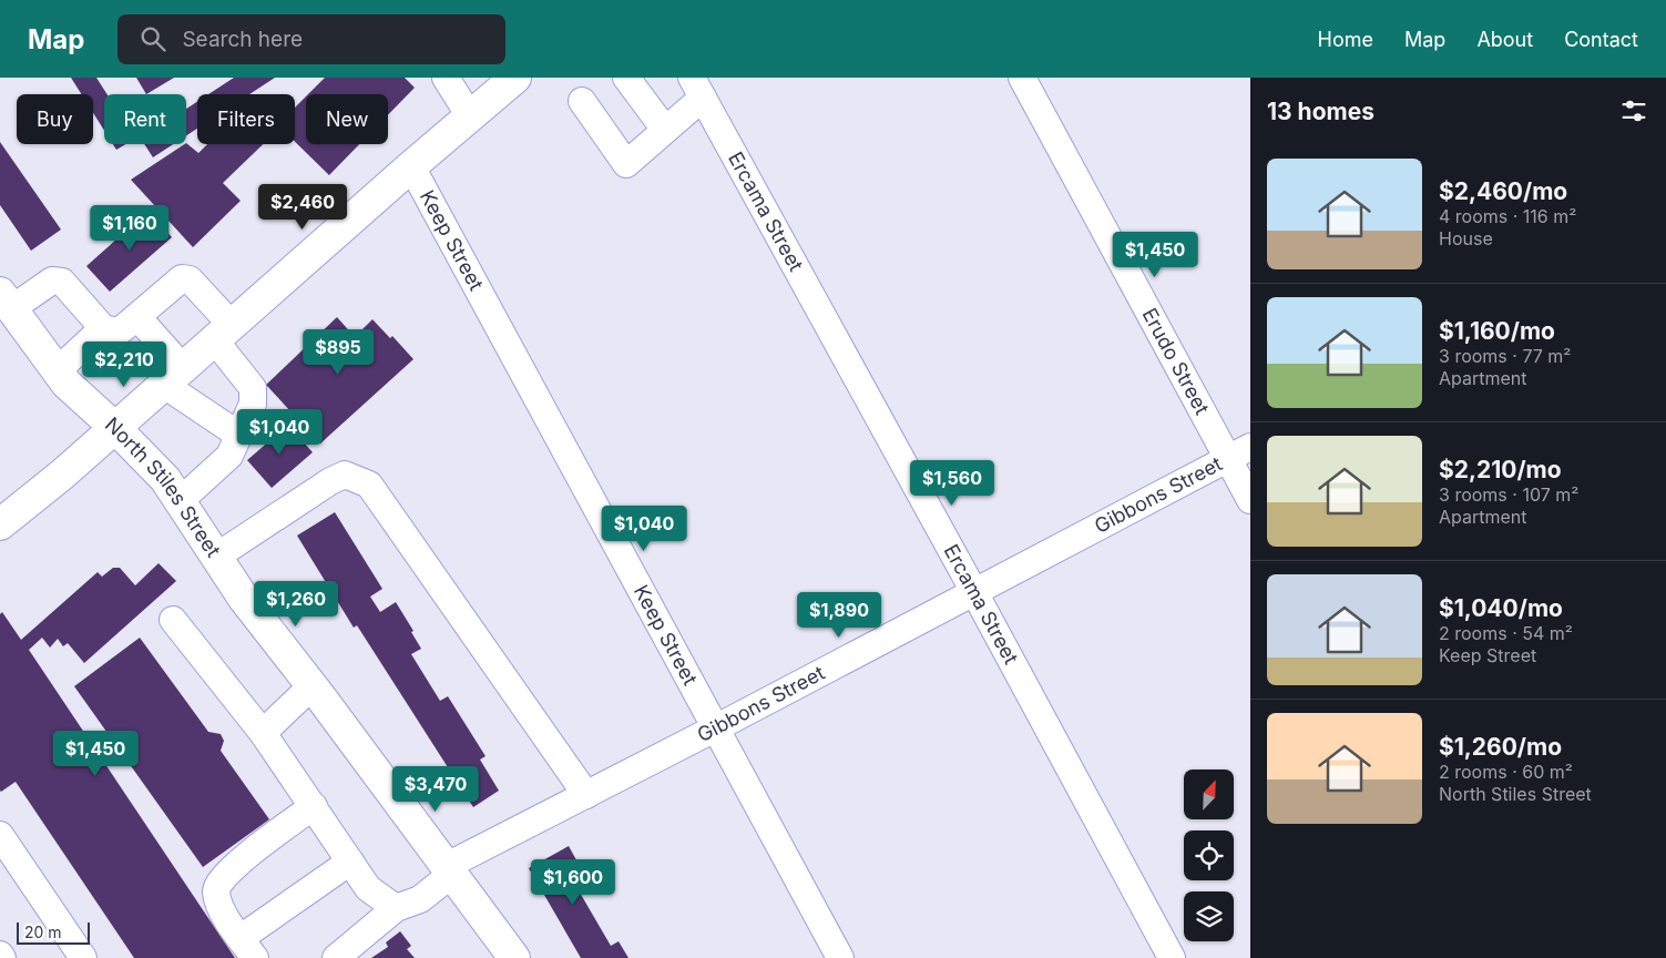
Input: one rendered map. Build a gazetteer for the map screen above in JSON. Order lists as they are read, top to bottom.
{
  "streets": {
    "main road": ["North Stiles Street"],
    "street": [
      "Ercama Street",
      "Keep Street",
      "Erudo Street",
      "Gibbons Street"
    ]
  },
  "crossings": [
    ["Ercama Street", "Gibbons Street"],
    ["Keep Street", "Gibbons Street"],
    ["Erudo Street", "Gibbons Street"],
    ["North Stiles Street", "Gibbons Street"]
  ],
  "scale_bar": "20 m",
  "north": "top right",
  "page": {
    "header": "Map",
    "search": "Search here",
    "nav": [
      "Home",
      "Map",
      "About",
      "Contact"
    ],
    "heading": "13 homes",
    "chip": [
      "Buy",
      "Rent",
      "Filters",
      "New"
    ],
    "list": [
      {
        "name": "$2,460/mo",
        "note": "4 rooms · 116 m² · House"
      },
      {
        "name": "$1,160/mo",
        "note": "3 rooms · 77 m² · Apartment"
      },
      {
        "name": "$2,210/mo",
        "note": "3 rooms · 107 m² · Apartment"
      },
      {
        "name": "$1,040/mo",
        "note": "2 rooms · 54 m² · Keep Street"
      },
      {
        "name": "$1,260/mo",
        "note": "2 rooms · 60 m² · North Stiles Street"
      }
    ],
    "price": [
      "$2,460",
      "$1,160",
      "$1,450",
      "$895",
      "$2,210",
      "$1,040",
      "$1,560",
      "$1,040",
      "$1,260",
      "$1,890",
      "$1,450",
      "$3,470",
      "$1,600"
    ],
    "scale": "20 m"
  }
}
